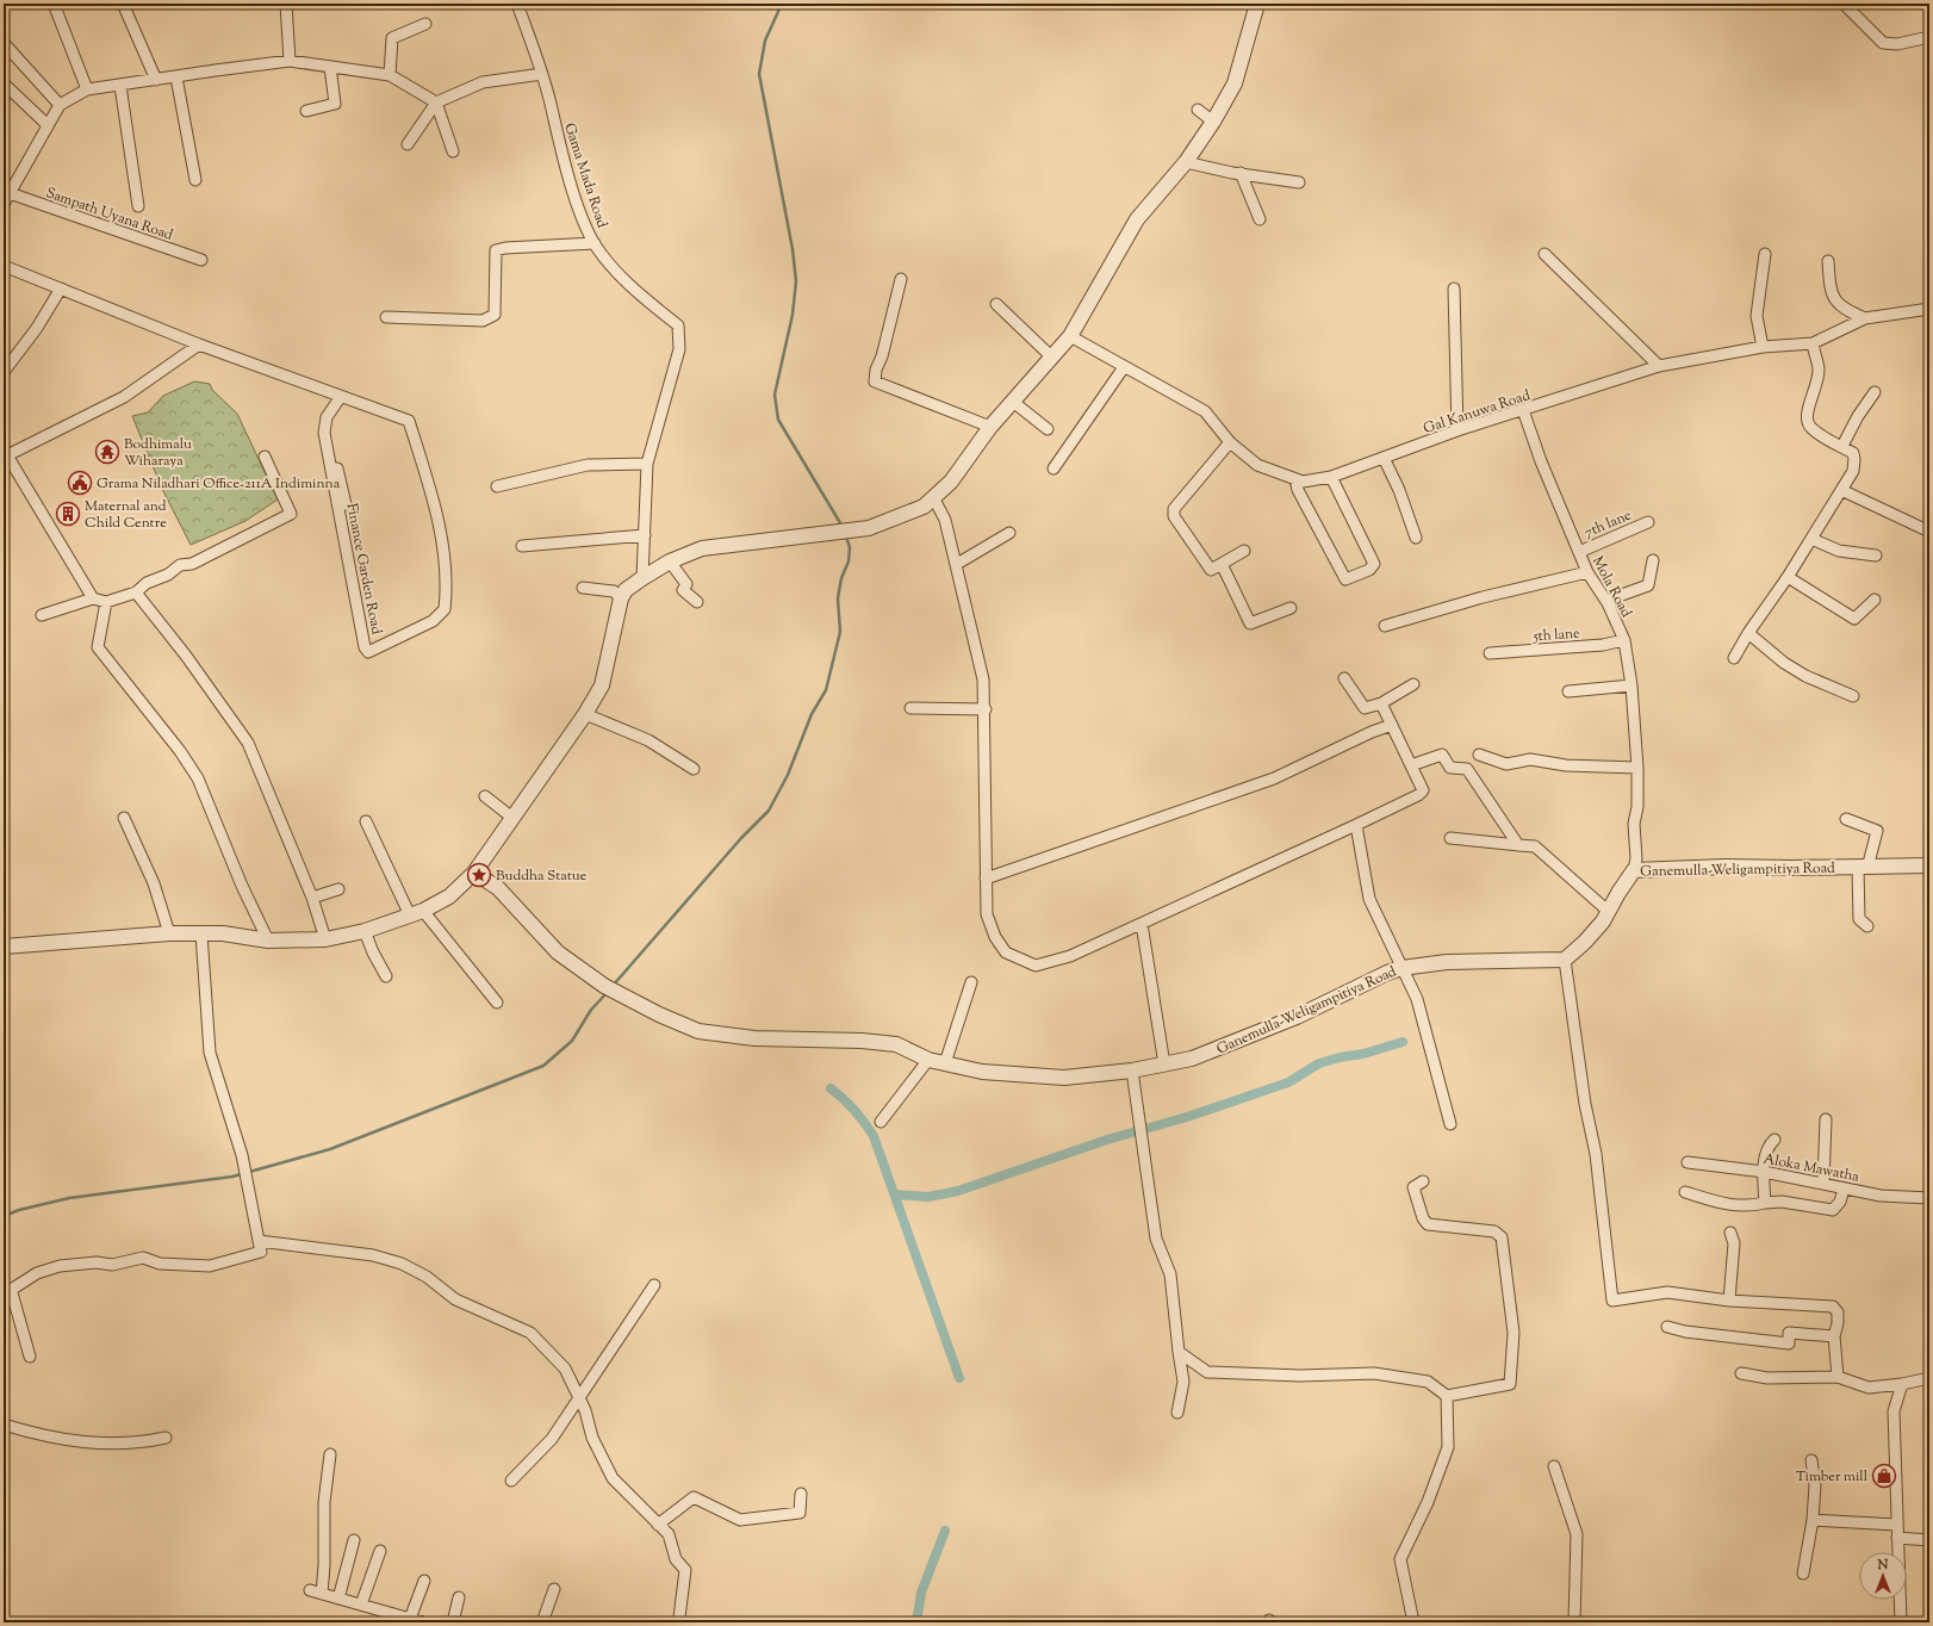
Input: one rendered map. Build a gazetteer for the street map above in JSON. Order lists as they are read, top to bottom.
{
  "streets": {
    "street": [
      "Gama Mada Road",
      "Sampath Uyana Road",
      "Gal Kanuwa Road",
      "7th lane",
      "Finance Garden Road",
      "Mola Road",
      "5th lane",
      "Ganemulla-Weligampitiya Road",
      "Aloka Mawatha"
    ]
  },
  "crossings": [
    ["Gal Kanuwa Road", "Mola Road"],
    ["7th lane", "Mola Road"],
    ["Mola Road", "5th lane"],
    ["Mola Road", "Ganemulla-Weligampitiya Road"]
  ],
  "places": {
    "temple": ["Bodhimalu Wiharaya"],
    "public building": ["Grama Niladhari Office-211A Indiminna"],
    "building": ["Maternal and Child Centre"],
    "place": ["Buddha Statue"],
    "shop": ["Timber mill"]
  },
  "north": "top"
}
